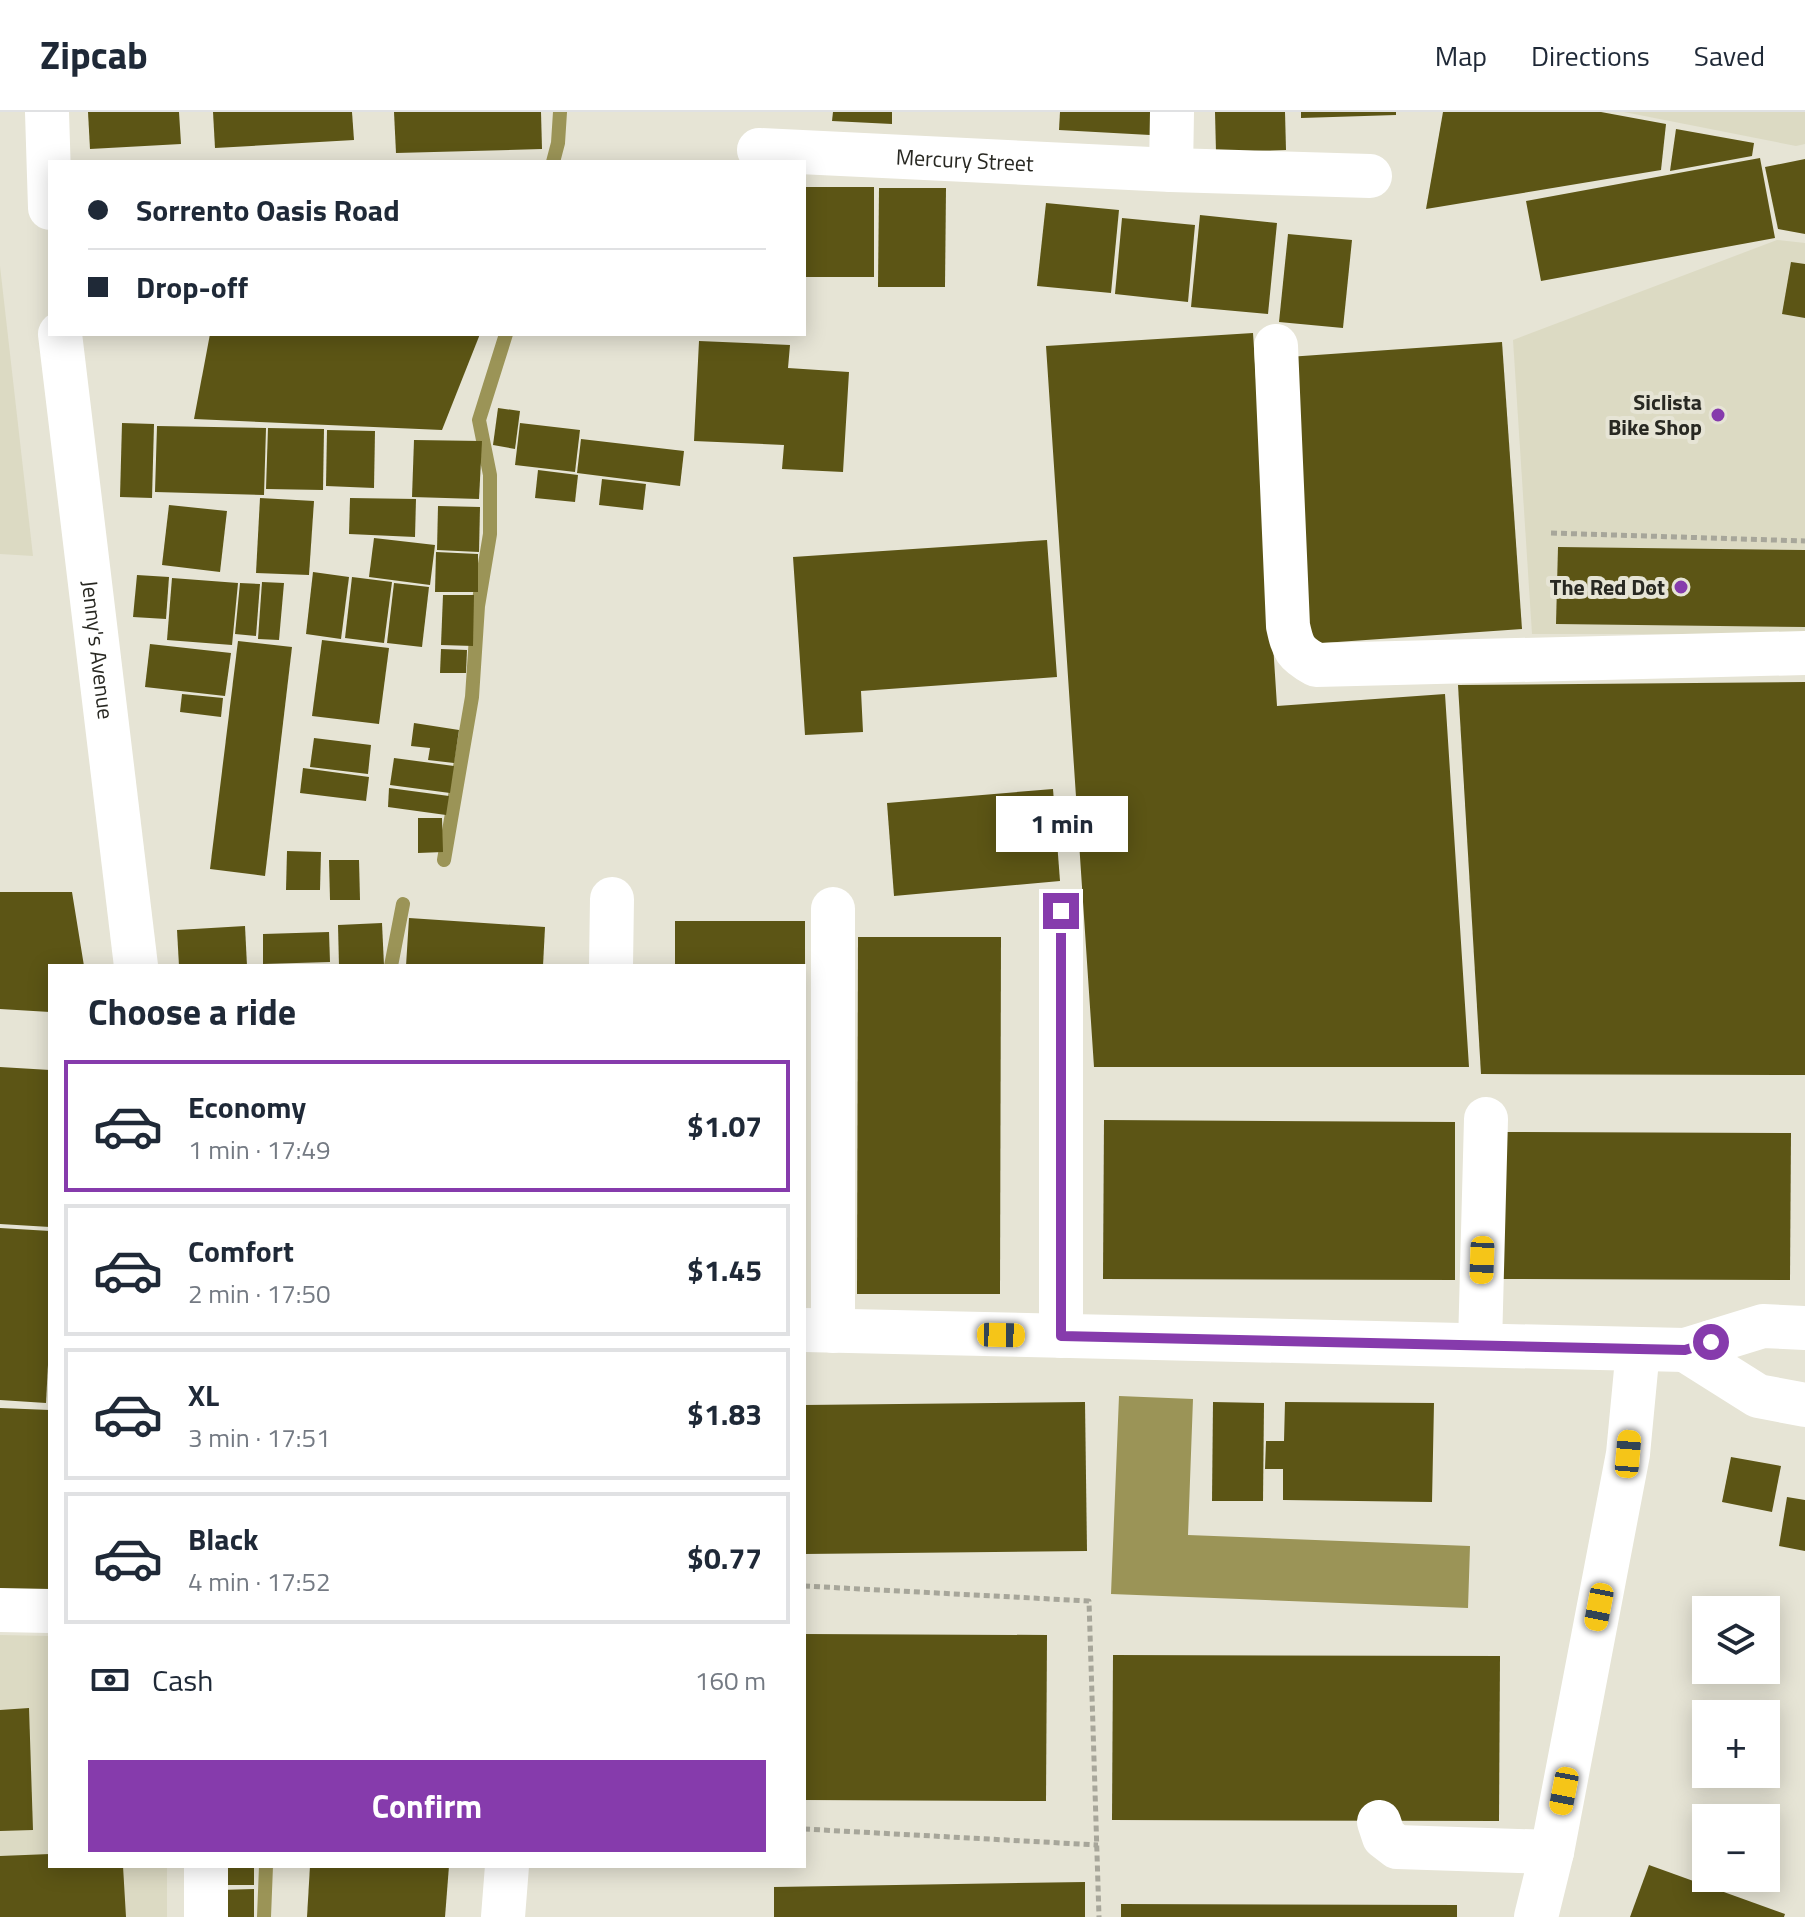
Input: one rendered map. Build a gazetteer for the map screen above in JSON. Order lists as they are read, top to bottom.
{
  "streets": {
    "street": ["Mercury Street", "Jenny's Avenue"]
  },
  "places": ["Siclista Bike Shop", "The Red Dot"],
  "page": {
    "header": "Zipcab",
    "nav": ["Map", "Directions", "Saved"],
    "banner": ["Sorrento Oasis Road", "Drop-off"],
    "bubble": "1 min",
    "heading": "Choose a ride",
    "list": [
      {
        "name": "Economy",
        "note": "1 min · 17:49",
        "value": "$1.07"
      },
      {
        "name": "Comfort",
        "note": "2 min · 17:50",
        "value": "$1.45"
      },
      {
        "name": "XL",
        "note": "3 min · 17:51",
        "value": "$1.83"
      },
      {
        "name": "Black",
        "note": "4 min · 17:52",
        "value": "$0.77"
      }
    ],
    "map_buttons": ["+", "−"],
    "pay": ["Cash", "160 m"],
    "buttons": "Confirm"
  }
}
